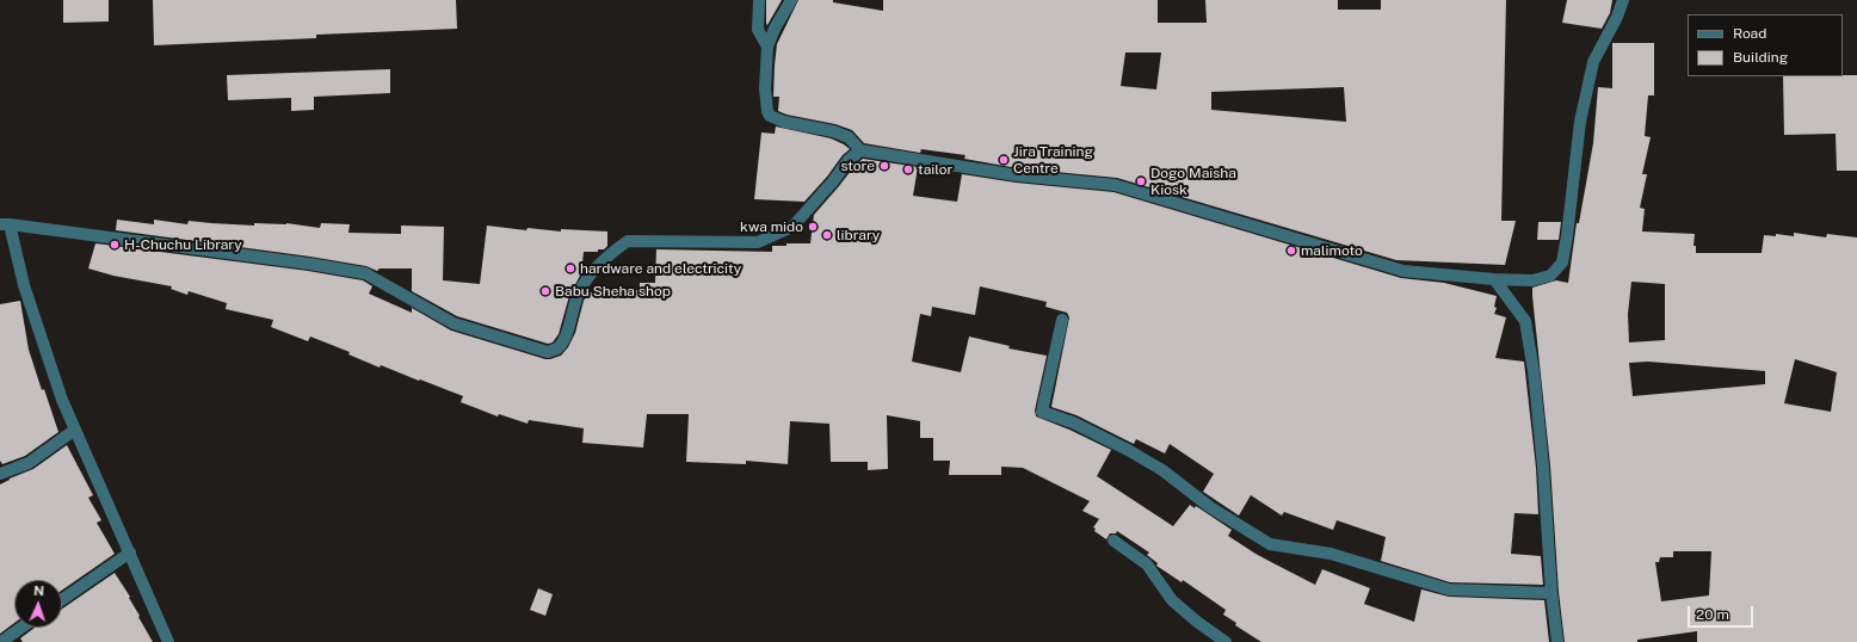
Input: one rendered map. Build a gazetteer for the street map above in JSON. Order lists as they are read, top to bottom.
{
  "places": [
    "Jira Training Centre",
    "store",
    "tailor",
    "Dogo Maisha Kiosk",
    "kwa mido",
    "library",
    "H-Chuchu Library",
    "malimoto",
    "hardware and electricity",
    "Babu Sheha shop"
  ],
  "legend": ["Road", "Building"],
  "scale_bar": "20 m",
  "north": "top"
}
